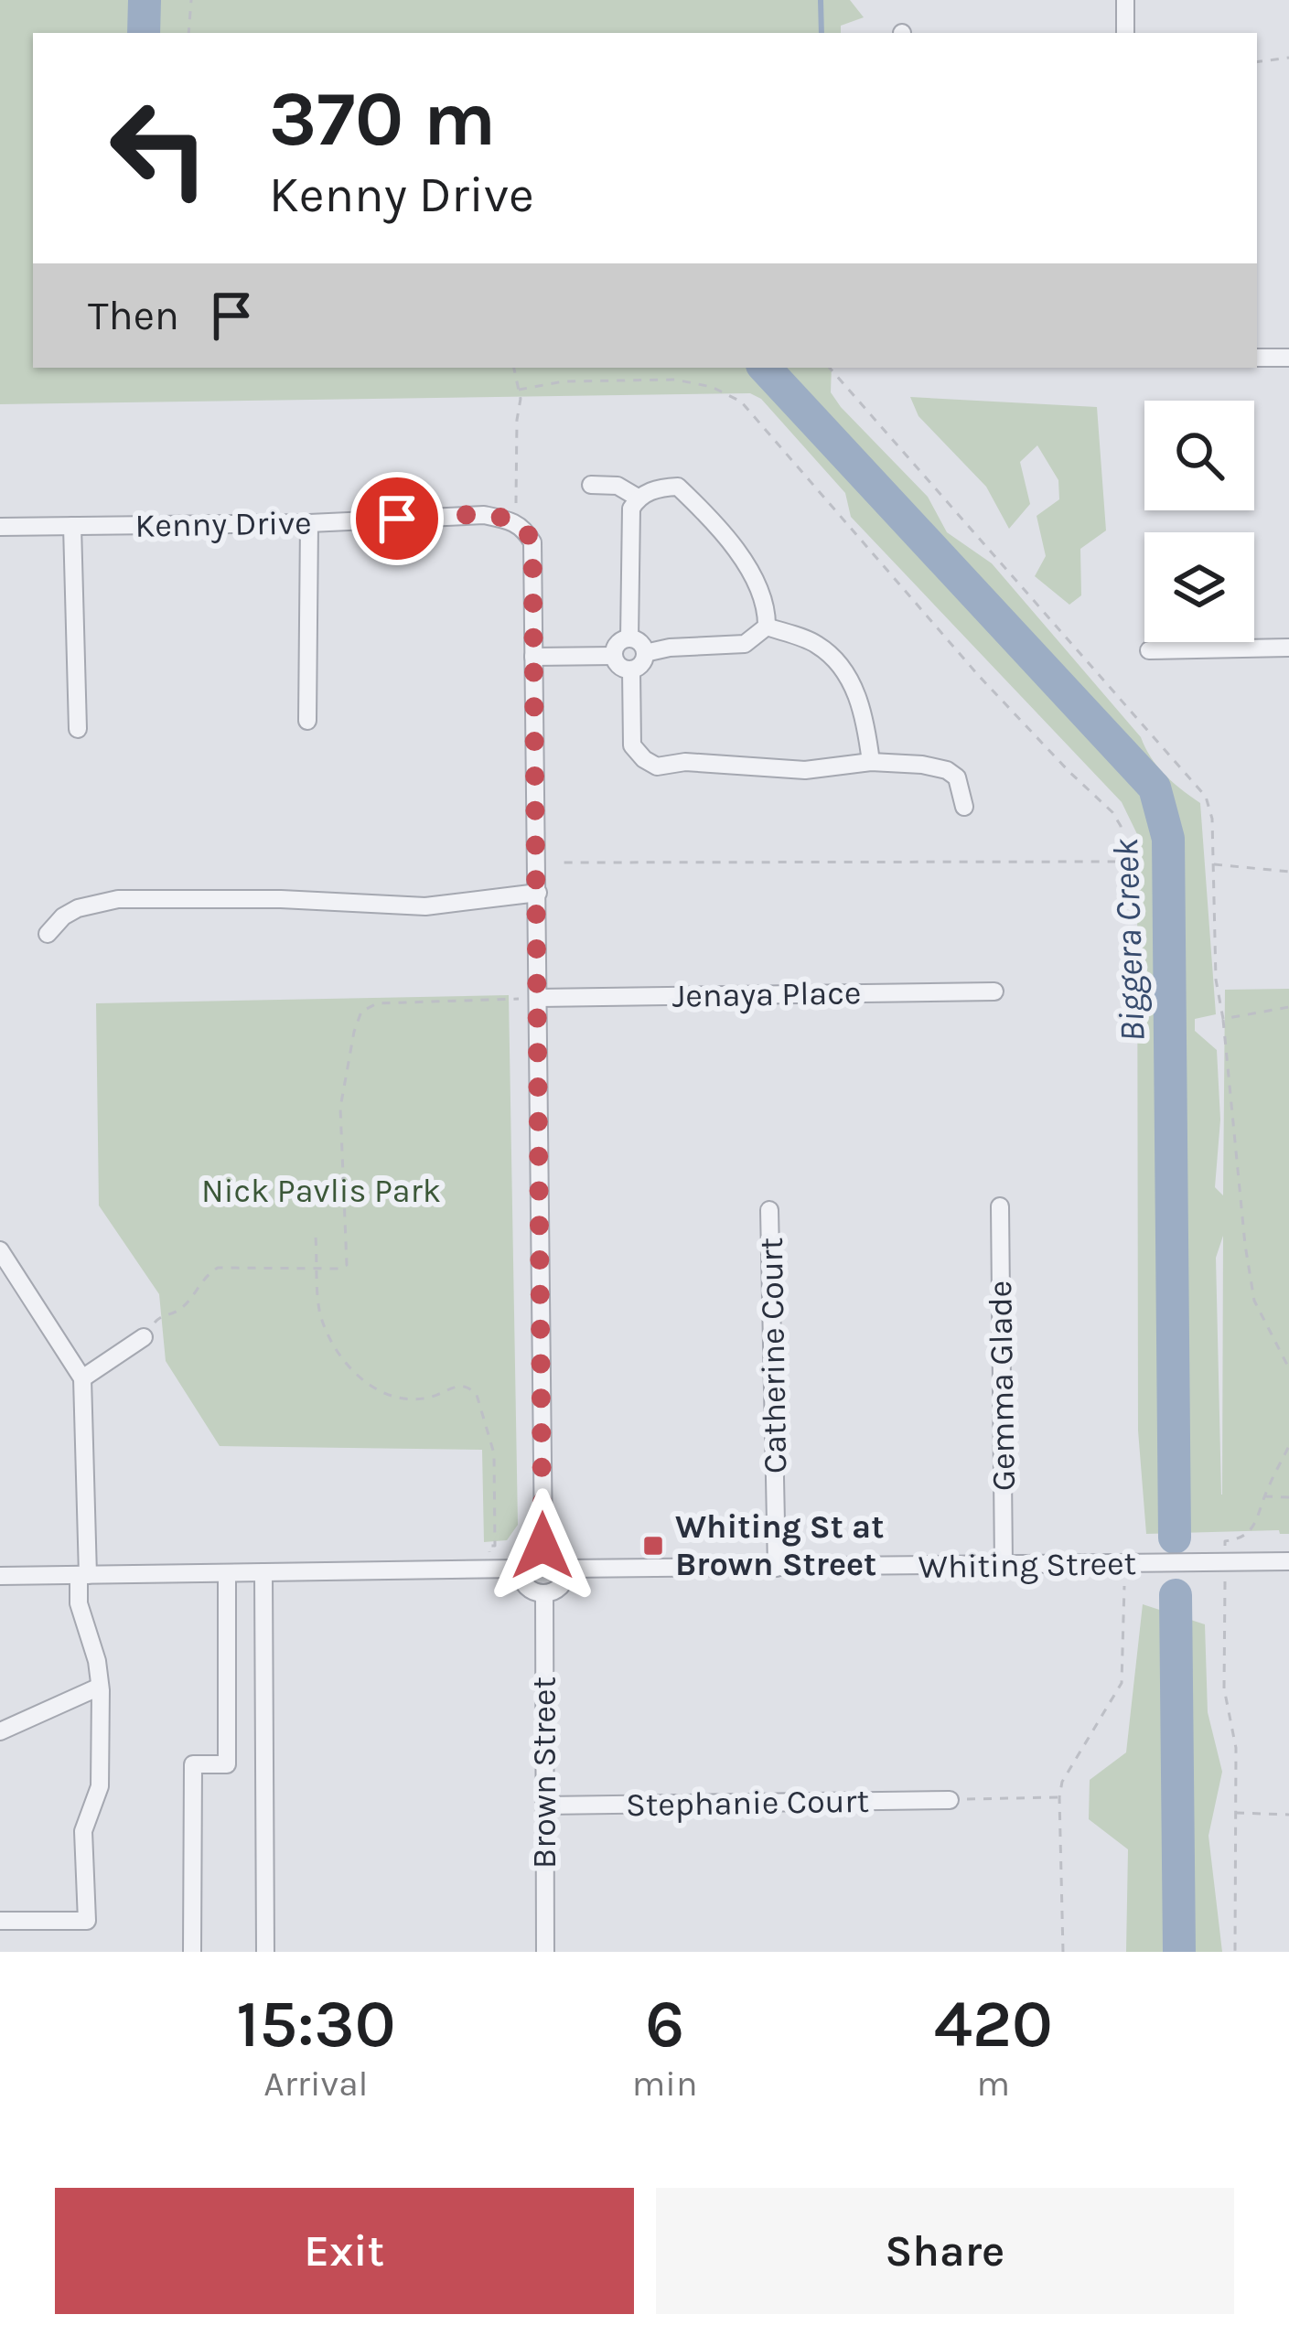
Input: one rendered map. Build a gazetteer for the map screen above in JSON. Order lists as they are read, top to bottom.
{
  "streets": {
    "street": [
      "Kenny Drive",
      "Jenaya Place",
      "Catherine Court",
      "Gemma Glade",
      "Whiting Street",
      "Brown Street",
      "Stephanie Court"
    ]
  },
  "crossings": [
    ["Catherine Court", "Whiting Street"],
    ["Gemma Glade", "Whiting Street"],
    ["Whiting Street", "Brown Street"],
    ["Brown Street", "Stephanie Court"]
  ],
  "water": ["Biggera Creek"],
  "parks": ["Nick Pavlis Park"],
  "places": {
    "transit": ["Whiting St at Brown Street"]
  },
  "page": {
    "turn": ["370 m", "Kenny Drive"],
    "then": "Then",
    "eta": [
      "15:30",
      "Arrival",
      "6",
      "min",
      "420",
      "m"
    ],
    "buttons": ["Exit", "Share"]
  }
}
